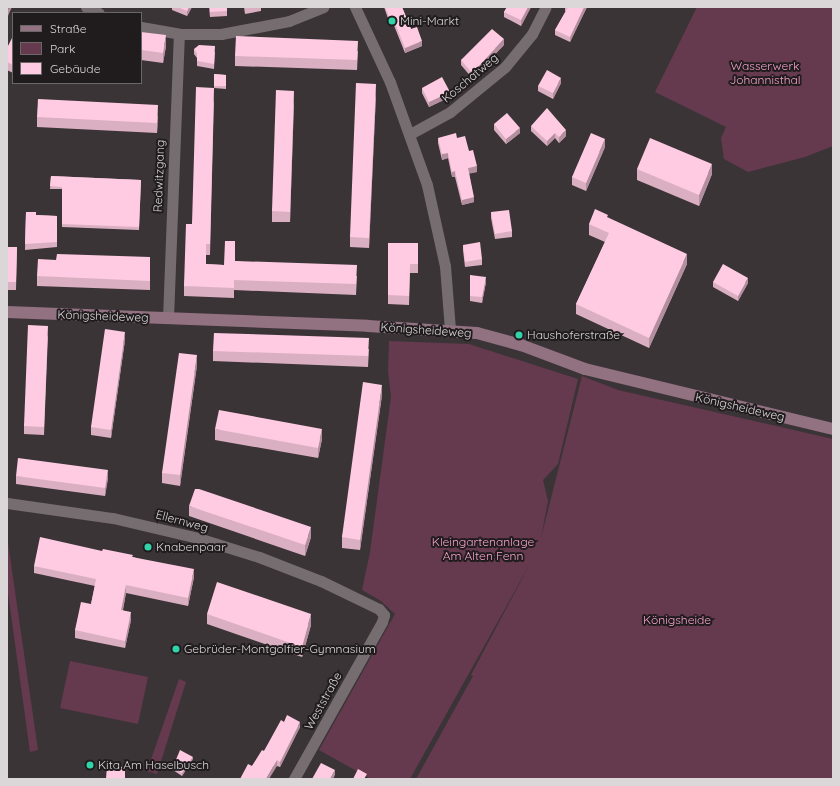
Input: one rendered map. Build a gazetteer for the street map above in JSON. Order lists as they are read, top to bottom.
{
  "streets": {
    "street": [
      "Koschatweg",
      "Redwitzgang",
      "Königsheideweg",
      "Ellernweg",
      "Weststraße"
    ]
  },
  "crossings": [
    ["Redwitzgang", "Königsheideweg"],
    ["Ellernweg", "Weststraße"]
  ],
  "parks": ["Wasserwerk Johannisthal", "Kleingartenanlage Am Alten Fenn", "Königsheide"],
  "places": [
    "Mini-Markt",
    "Haushoferstraße",
    "Knabenpaar",
    "Gebrüder-Montgolfier-Gymnasium",
    "Kita Am Haselbusch"
  ],
  "legend": ["Straße", "Park", "Gebäude"]
}
